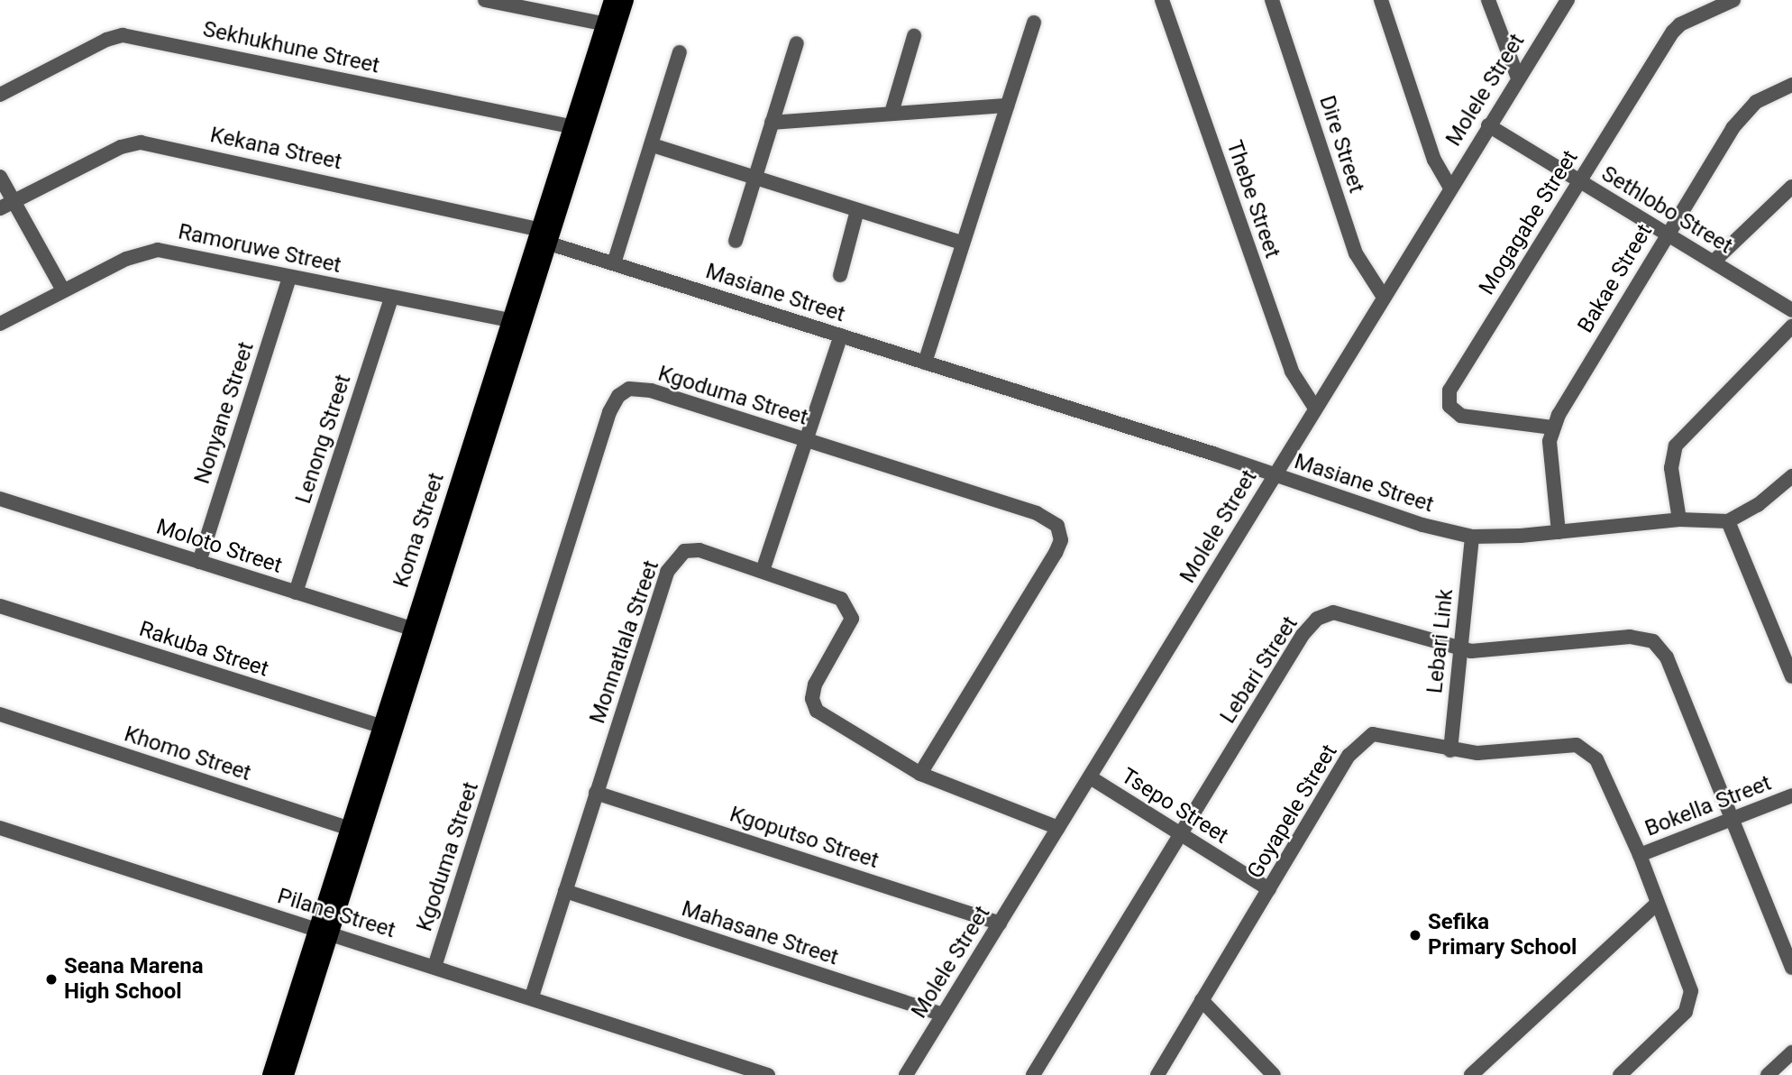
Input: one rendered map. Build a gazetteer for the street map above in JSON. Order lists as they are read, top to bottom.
{
  "streets": {
    "main road": ["Koma Street"],
    "street": [
      "Sekhukhune Street",
      "Molele Street",
      "Dire Street",
      "Kekana Street",
      "Thebe Street",
      "Sethlobo Street",
      "Mogagabe Street",
      "Ramoruwe Street",
      "Bakae Street",
      "Masiane Street",
      "Kgoduma Street",
      "Nonyane Street",
      "Lenong Street",
      "Moloto Street",
      "Lebari Link",
      "Monnatlala Street",
      "Rakuba Street",
      "Lebari Street",
      "Khomo Street",
      "Tsepo Street",
      "Bokella Street",
      "Goyapele Street",
      "Kgoputso Street",
      "Pilane Street",
      "Mahasane Street"
    ]
  },
  "crossings": [
    ["Sekhukhune Street", "Koma Street"],
    ["Molele Street", "Dire Street"],
    ["Molele Street", "Thebe Street"],
    ["Molele Street", "Sethlobo Street"],
    ["Molele Street", "Masiane Street"],
    ["Molele Street", "Monnatlala Street"],
    ["Molele Street", "Tsepo Street"],
    ["Molele Street", "Kgoputso Street"],
    ["Molele Street", "Mahasane Street"],
    ["Kekana Street", "Masiane Street"],
    ["Kekana Street", "Koma Street"],
    ["Sethlobo Street", "Mogagabe Street"],
    ["Sethlobo Street", "Bakae Street"],
    ["Mogagabe Street", "Bakae Street"],
    ["Ramoruwe Street", "Nonyane Street"],
    ["Ramoruwe Street", "Lenong Street"],
    ["Ramoruwe Street", "Koma Street"],
    ["Bakae Street", "Masiane Street"],
    ["Masiane Street", "Koma Street"],
    ["Masiane Street", "Lebari Link"],
    ["Kgoduma Street", "Monnatlala Street"],
    ["Kgoduma Street", "Pilane Street"],
    ["Nonyane Street", "Moloto Street"],
    ["Lenong Street", "Moloto Street"],
    ["Koma Street", "Moloto Street"],
    ["Koma Street", "Rakuba Street"],
    ["Koma Street", "Khomo Street"],
    ["Koma Street", "Pilane Street"],
    ["Lebari Link", "Lebari Street"],
    ["Lebari Link", "Goyapele Street"],
    ["Monnatlala Street", "Kgoputso Street"],
    ["Monnatlala Street", "Pilane Street"],
    ["Monnatlala Street", "Mahasane Street"],
    ["Lebari Street", "Tsepo Street"],
    ["Lebari Street", "Bokella Street"],
    ["Tsepo Street", "Goyapele Street"],
    ["Bokella Street", "Goyapele Street"]
  ],
  "places": ["Sefika Primary School", "Seana Marena High School"]
}
